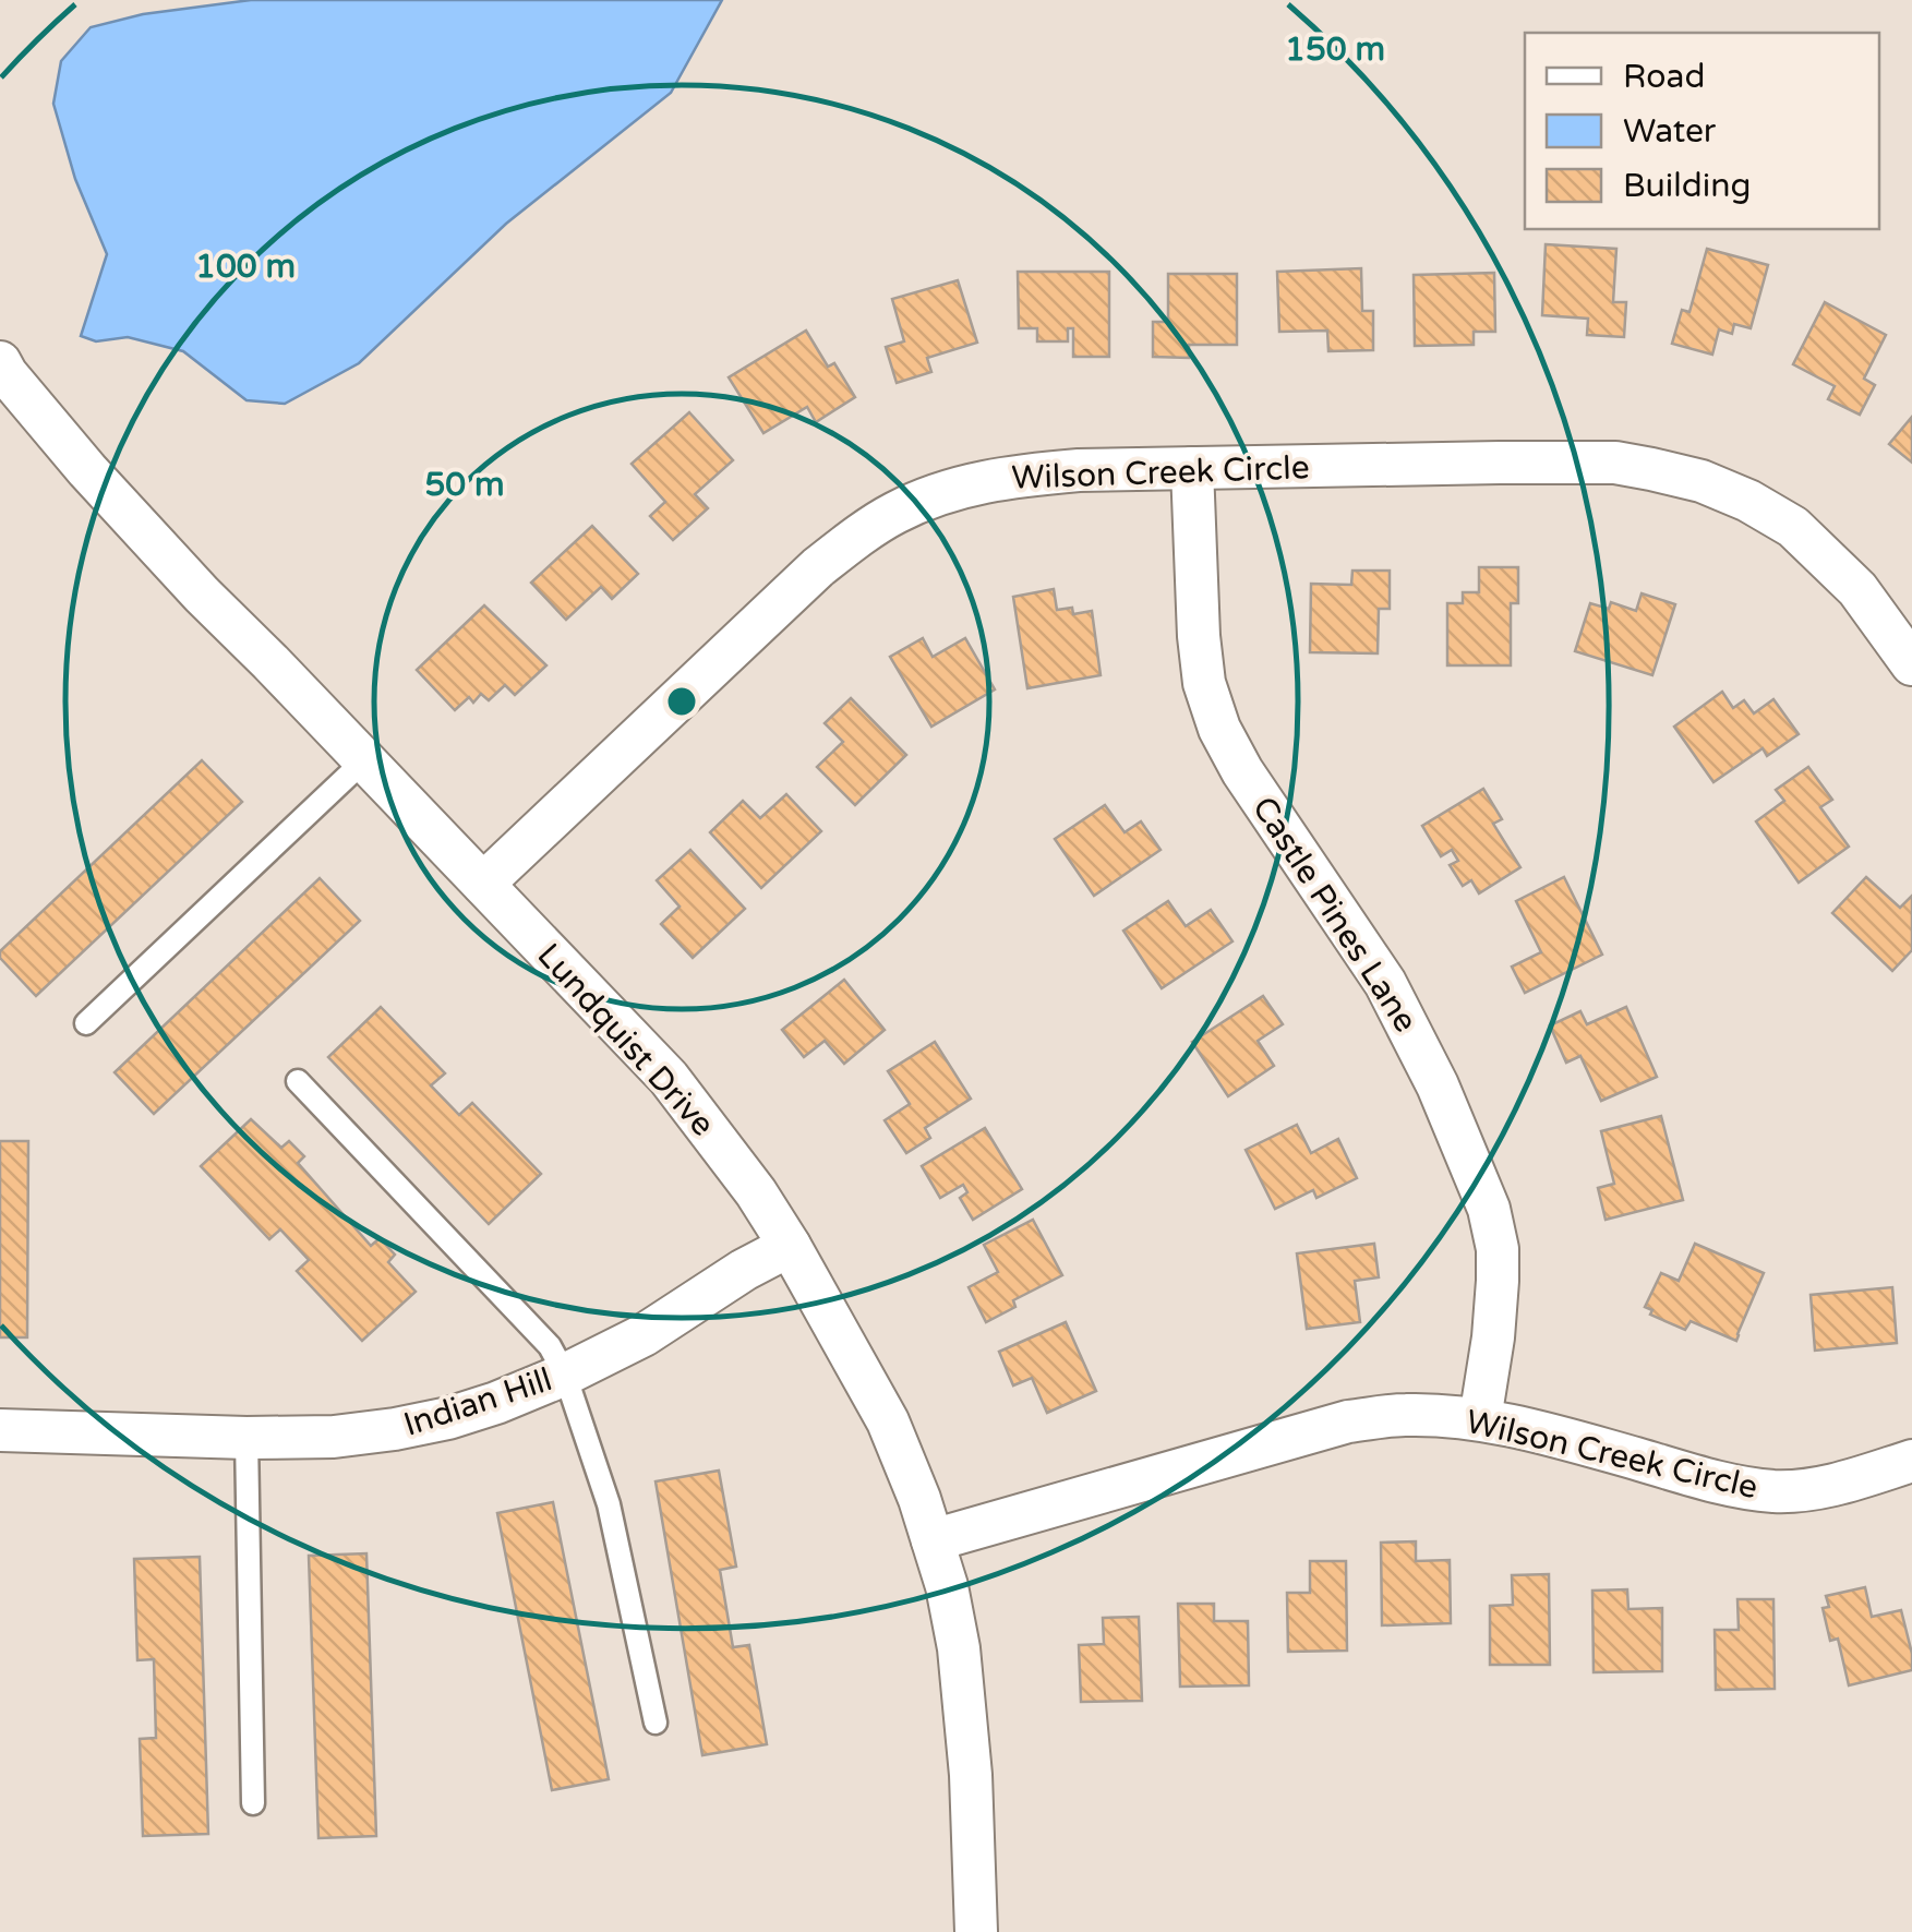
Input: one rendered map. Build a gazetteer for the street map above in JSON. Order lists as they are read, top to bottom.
{
  "streets": {
    "street": [
      "Wilson Creek Circle",
      "Castle Pines Lane",
      "Lundquist Drive",
      "Indian Hill"
    ]
  },
  "crossings": [
    ["Wilson Creek Circle", "Castle Pines Lane"],
    ["Wilson Creek Circle", "Lundquist Drive"],
    ["Lundquist Drive", "Indian Hill"]
  ],
  "legend": ["Road", "Water", "Building"],
  "rings": ["150 m", "100 m", "50 m"]
}
